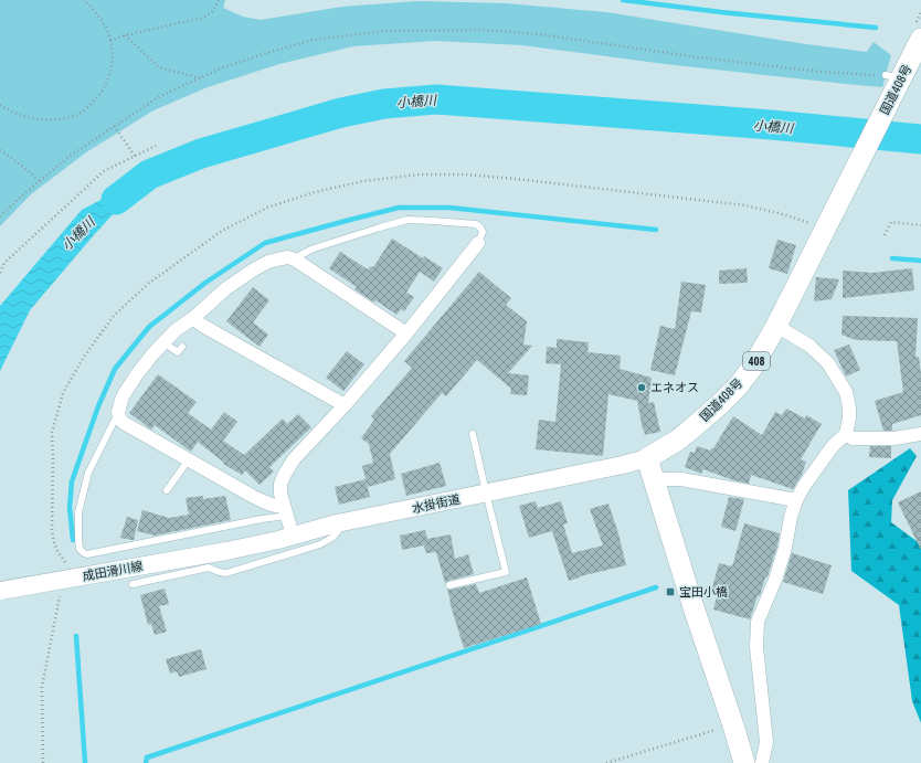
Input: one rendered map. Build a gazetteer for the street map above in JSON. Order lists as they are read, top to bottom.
{
  "streets": {
    "highway": ["国道408号", "408"],
    "main road": ["水掛街道", "成田滑川線"]
  },
  "crossings": [
    ["国道408号", "水掛街道"],
    ["水掛街道", "成田滑川線"]
  ],
  "water": ["小橋川"],
  "places": {
    "other": ["エネオス"],
    "transit": ["宝田小橋"]
  }
}
